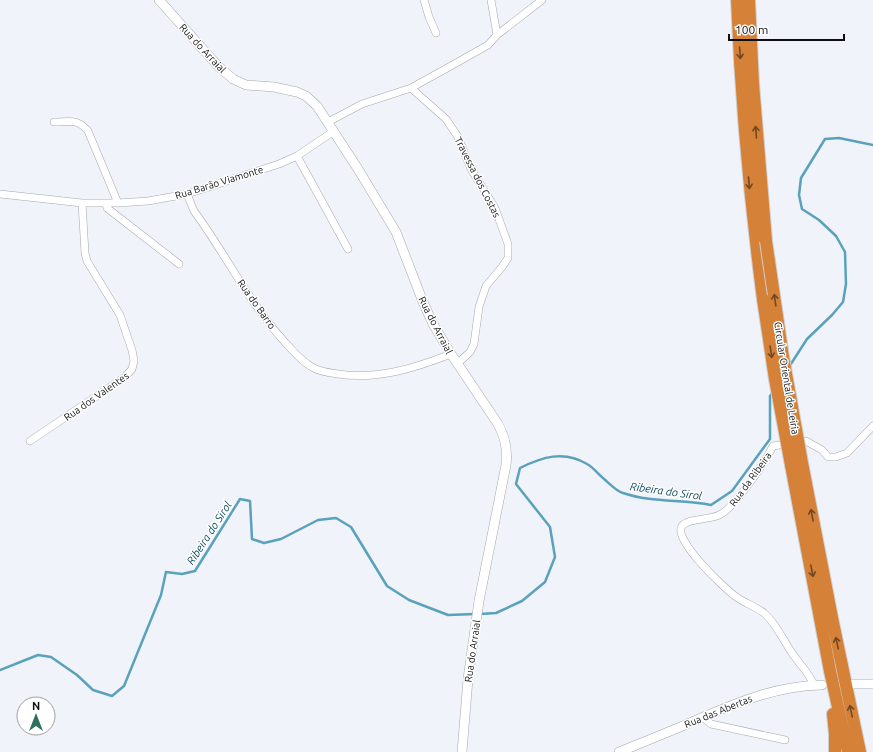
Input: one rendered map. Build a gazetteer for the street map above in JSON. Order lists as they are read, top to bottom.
{
  "streets": {
    "highway": ["Circular Oriental de Leiria"],
    "street": [
      "Rua do Arraial",
      "Travessa dos Costas",
      "Rua Barão Viamonte",
      "Rua do Barro",
      "Rua dos Valentes",
      "Rua da Ribeira",
      "Rua das Abertas"
    ]
  },
  "crossings": [
    ["Rua do Arraial", "Travessa dos Costas"],
    ["Rua do Arraial", "Rua Barão Viamonte"],
    ["Rua do Arraial", "Rua do Barro"],
    ["Rua Barão Viamonte", "Rua do Barro"],
    ["Rua Barão Viamonte", "Rua dos Valentes"],
    ["Rua da Ribeira", "Rua das Abertas"]
  ],
  "water": ["Ribeira do Sirol"],
  "scale_bar": "100 m",
  "north": "top"
}
